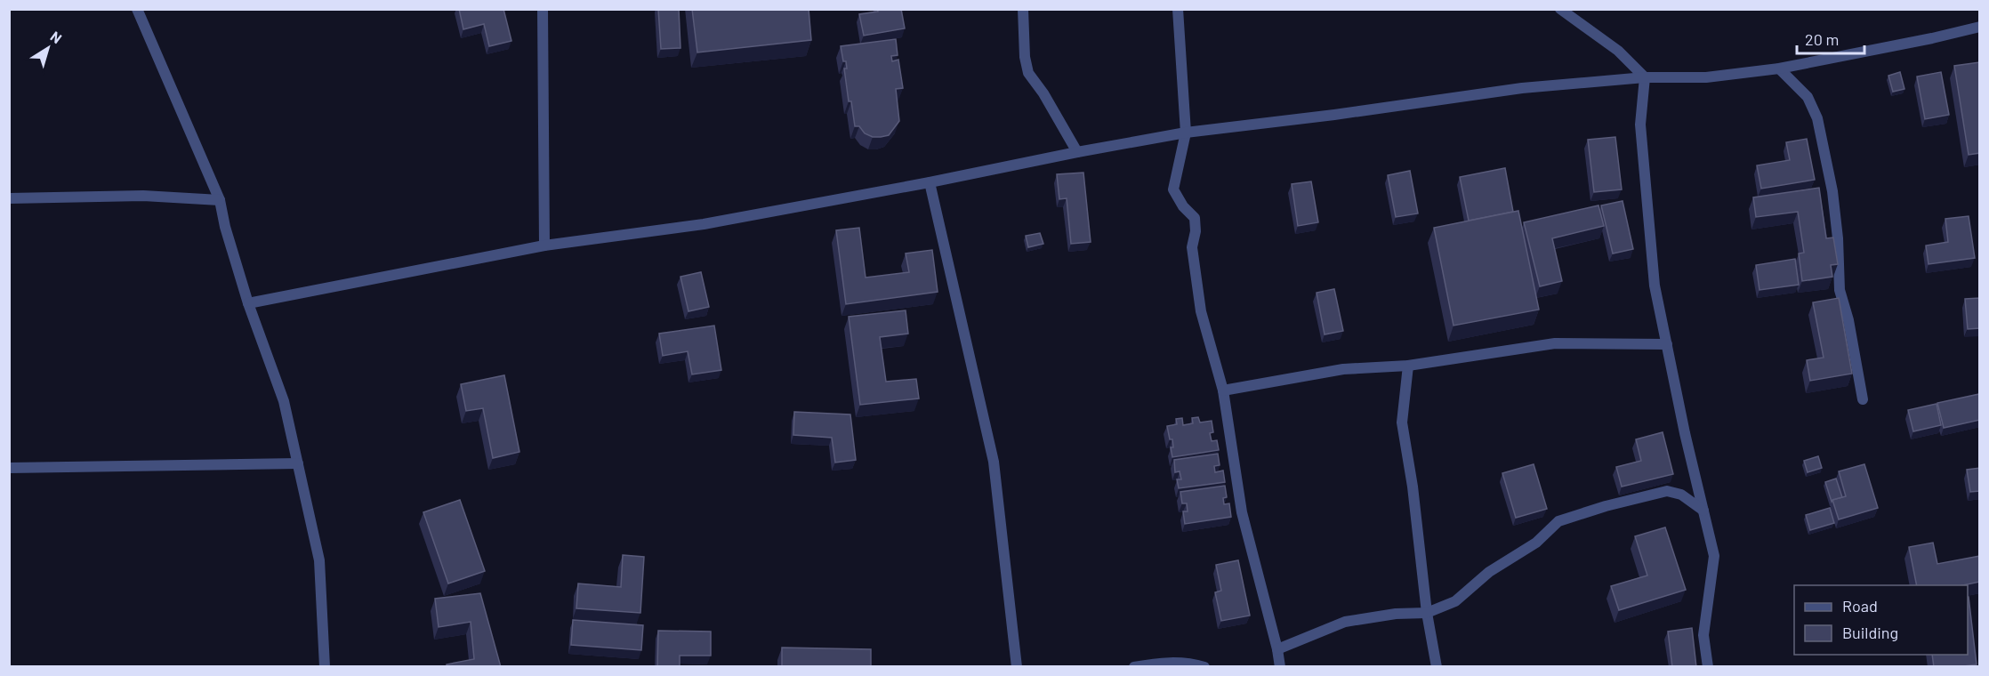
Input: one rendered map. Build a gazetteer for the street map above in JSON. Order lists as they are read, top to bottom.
{
  "legend": ["Road", "Building"],
  "scale_bar": "20 m",
  "north": "top right"
}
